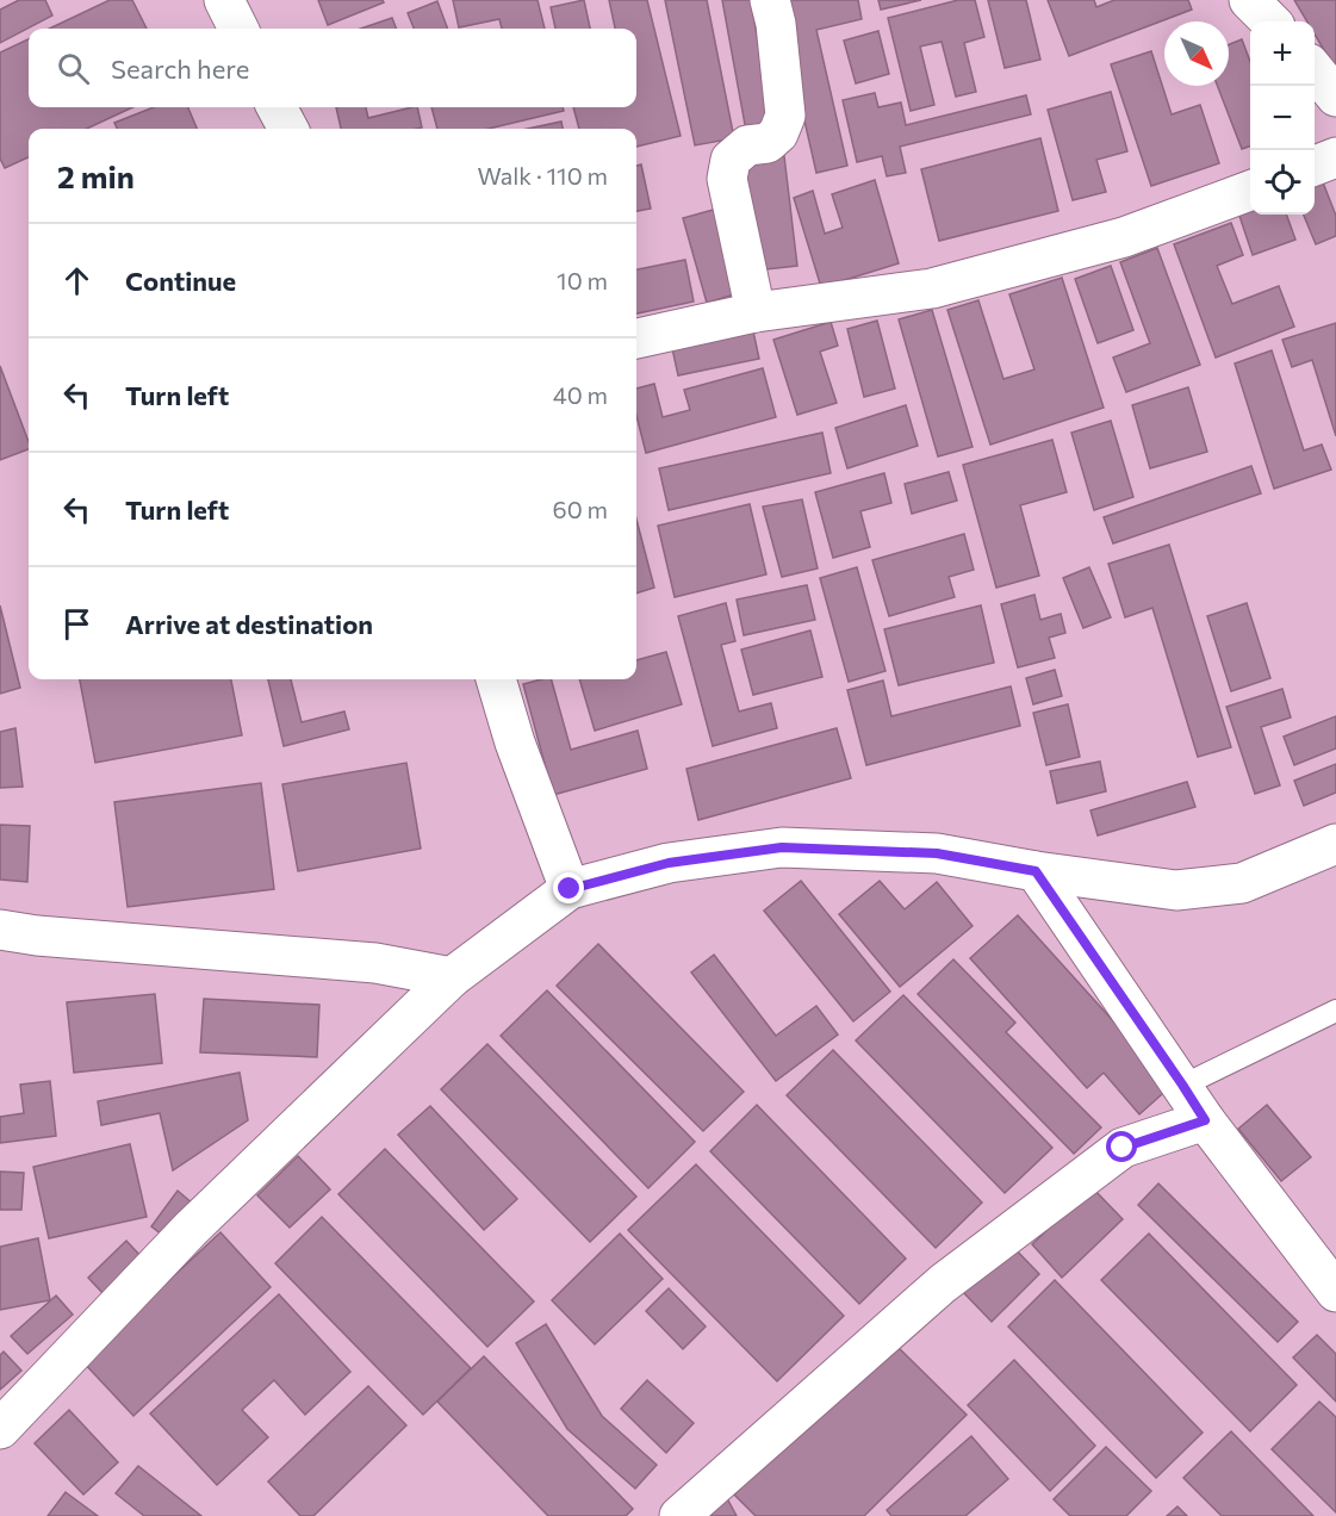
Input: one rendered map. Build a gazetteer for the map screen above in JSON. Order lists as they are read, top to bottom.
{
  "north": "bottom right",
  "page": {
    "map_buttons": ["+", "−"],
    "search": "Search here",
    "heading": ["2 min", "Walk · 110 m"],
    "list": [
      ["Continue", "10 m"],
      ["Turn left", "40 m"],
      ["Turn left", "60 m"],
      "Arrive at destination"
    ]
  }
}
